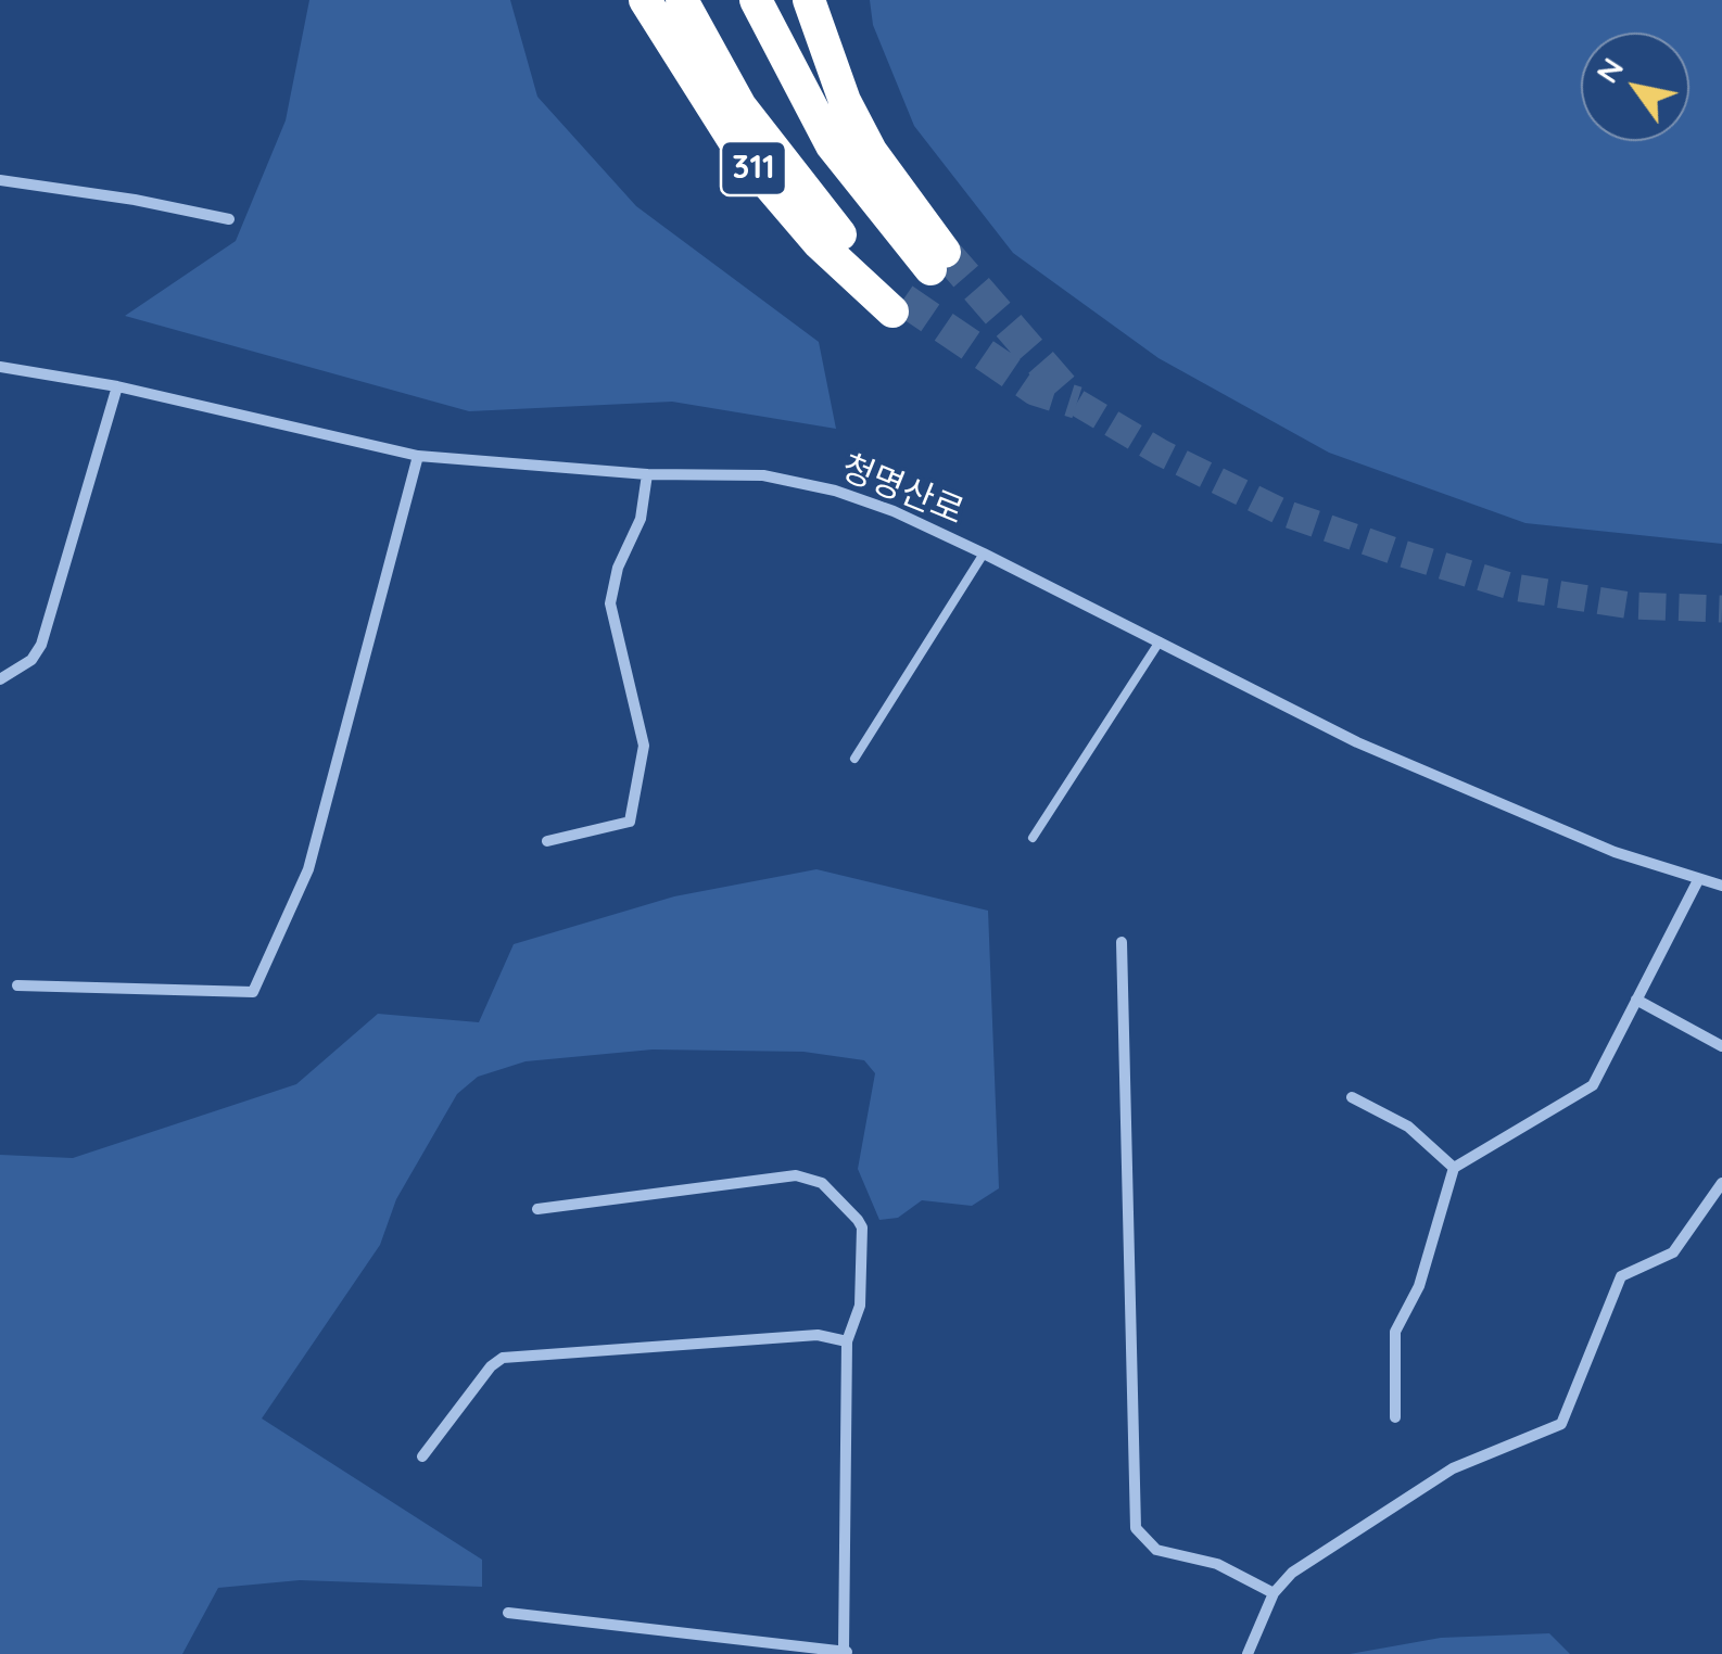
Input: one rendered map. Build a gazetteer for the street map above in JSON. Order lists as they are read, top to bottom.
{
  "streets": {
    "highway": ["311"],
    "street": ["청명산로"]
  },
  "north": "top left"
}
